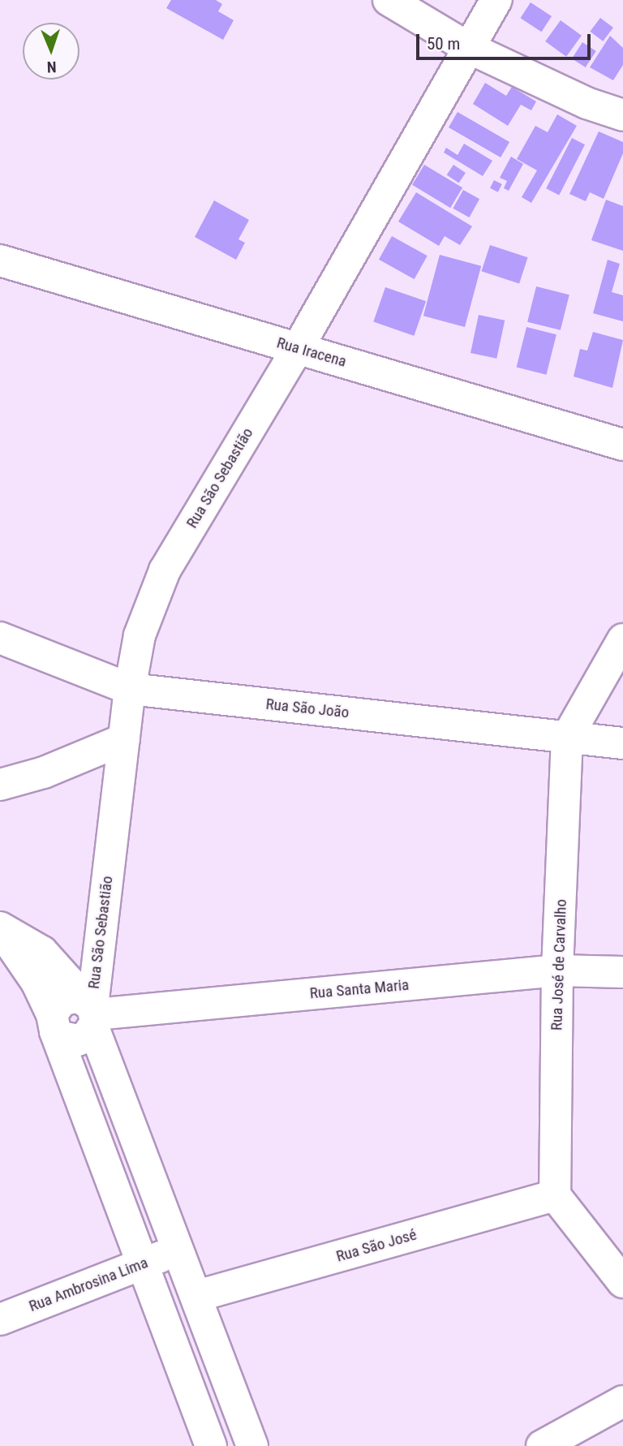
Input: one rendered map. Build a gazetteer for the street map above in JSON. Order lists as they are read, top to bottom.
{
  "streets": {
    "street": [
      "Rua Iracena",
      "Rua São Sebastião",
      "Rua São João",
      "Rua José de Carvalho",
      "Rua Santa Maria",
      "Rua São José",
      "Rua Ambrosina Lima"
    ]
  },
  "crossings": [
    ["Rua Iracena", "Rua São Sebastião"],
    ["Rua São Sebastião", "Rua São João"],
    ["Rua São Sebastião", "Rua Santa Maria"],
    ["Rua São Sebastião", "Rua São José"],
    ["Rua São Sebastião", "Rua Ambrosina Lima"],
    ["Rua São João", "Rua José de Carvalho"],
    ["Rua José de Carvalho", "Rua Santa Maria"],
    ["Rua José de Carvalho", "Rua São José"]
  ],
  "scale_bar": "50 m",
  "north": "bottom"
}
